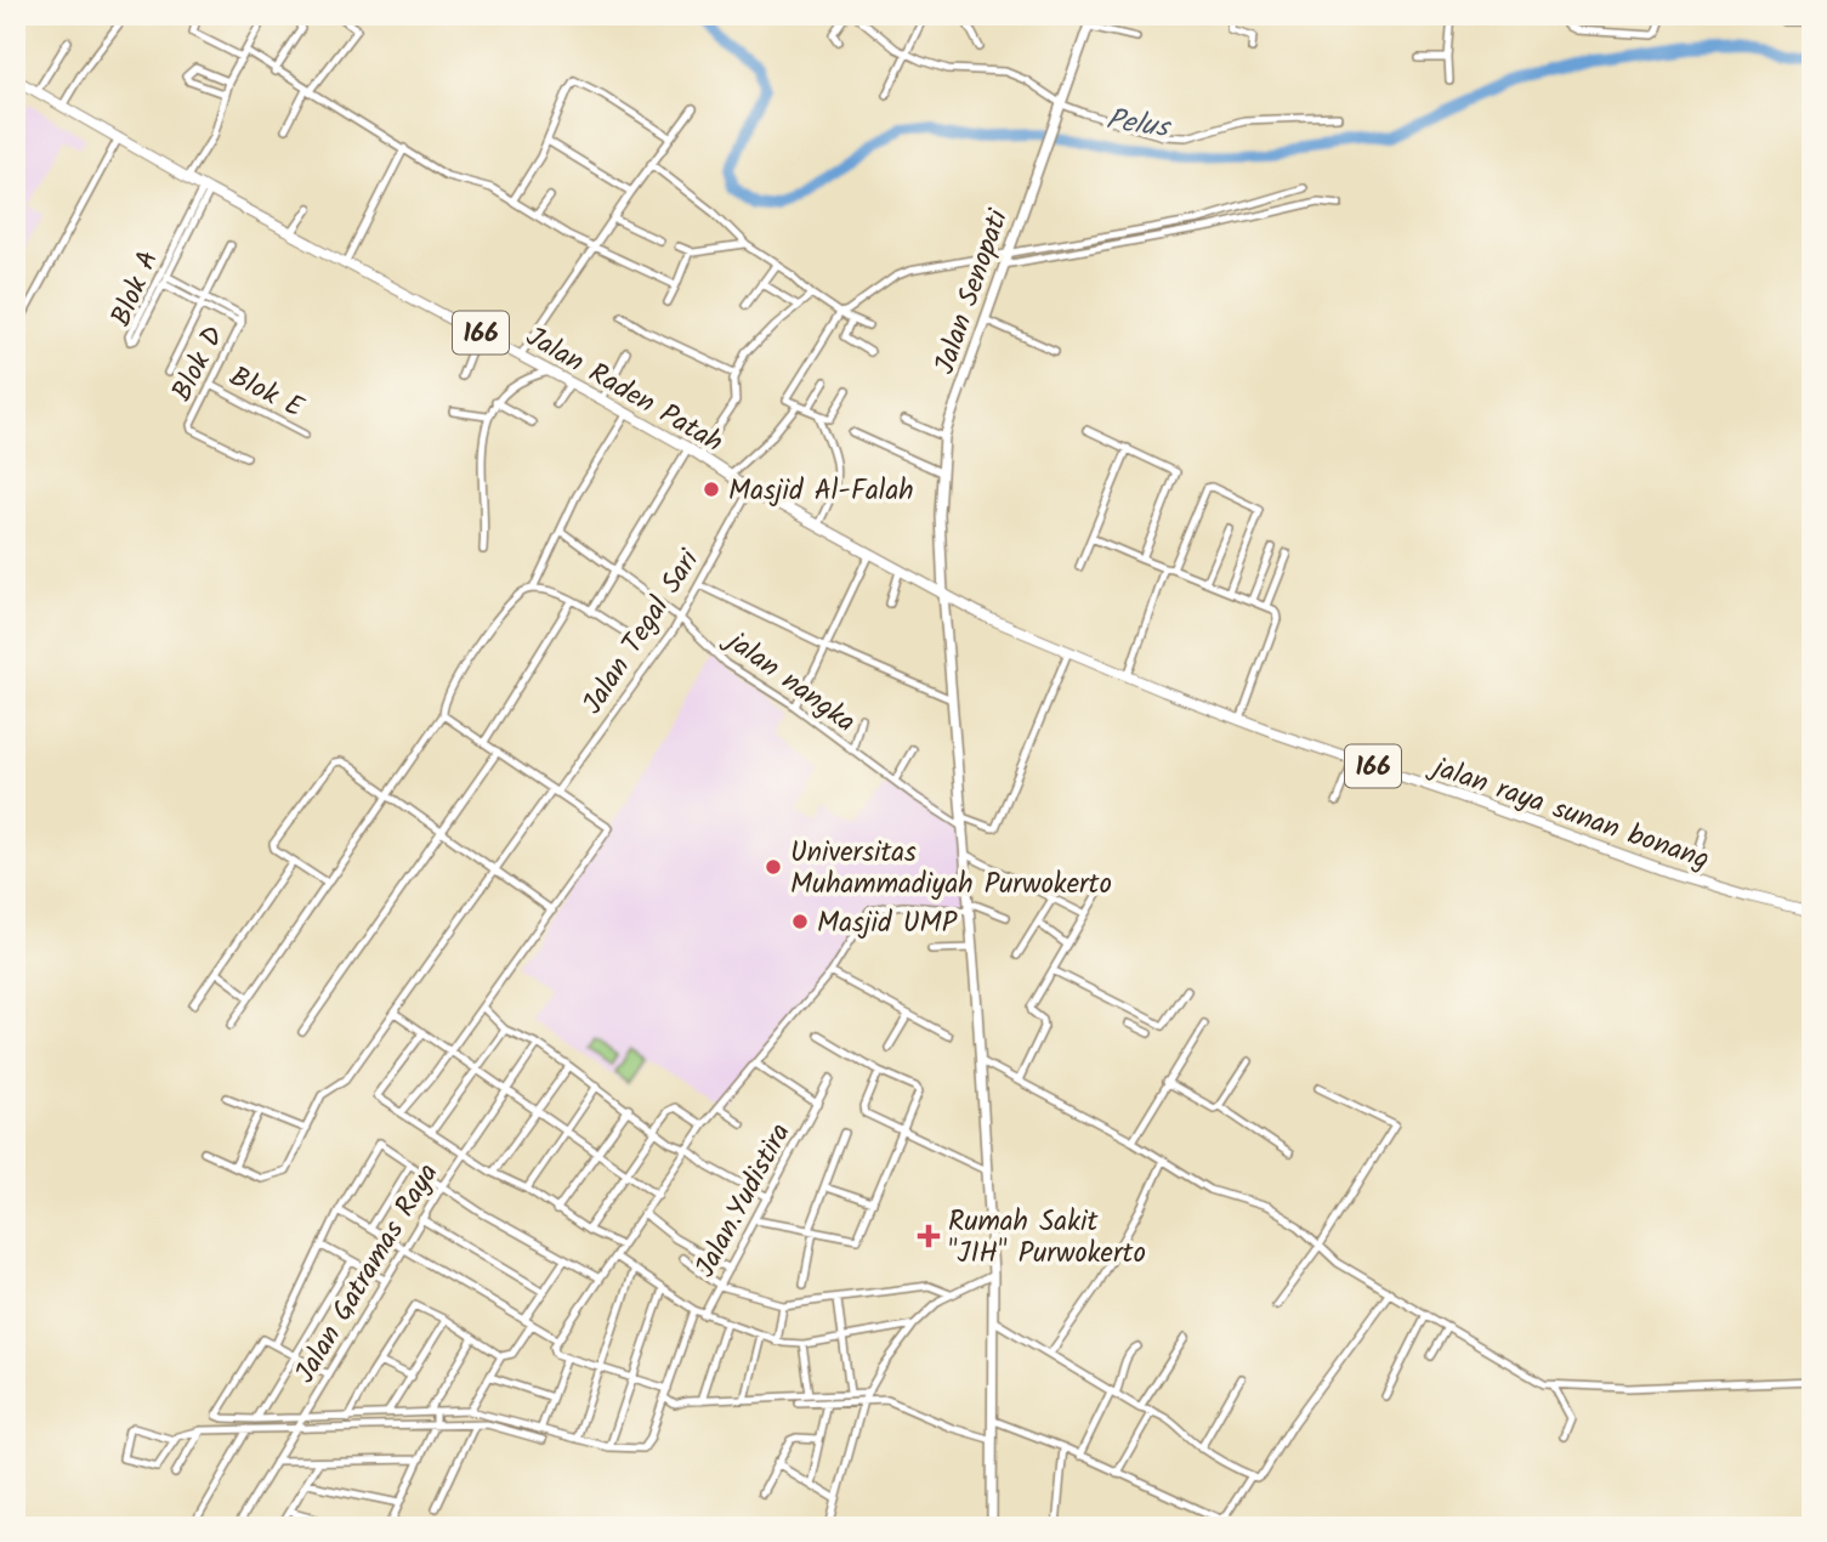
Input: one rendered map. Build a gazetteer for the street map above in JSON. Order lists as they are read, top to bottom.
{
  "streets": {
    "main road": [
      "Jalan Senopati",
      "166",
      "Jalan Raden Patah",
      "jalan raya sunan bonang"
    ],
    "street": [
      "Blok A",
      "Blok D",
      "Blok E",
      "Jalan Tegal Sari",
      "jalan nangka",
      "Jalan.Yudistira",
      "Jalan Gatramas Raya"
    ]
  },
  "crossings": [
    ["Blok A", "Jalan Raden Patah"],
    ["Jalan Senopati", "Jalan Raden Patah"],
    ["Jalan Senopati", "jalan nangka"],
    ["Jalan Senopati", "jalan raya sunan bonang"],
    ["Blok D", "Blok E"],
    ["Jalan Raden Patah", "Jalan Tegal Sari"],
    ["Jalan Raden Patah", "jalan raya sunan bonang"],
    ["Jalan Tegal Sari", "jalan nangka"]
  ],
  "water": ["Pelus"],
  "places": {
    "other": ["Masjid Al-Falah", "Universitas Muhammadiyah Purwokerto", "Masjid UMP"],
    "health": ["Rumah Sakit \"JIH\" Purwokerto"]
  }
}
